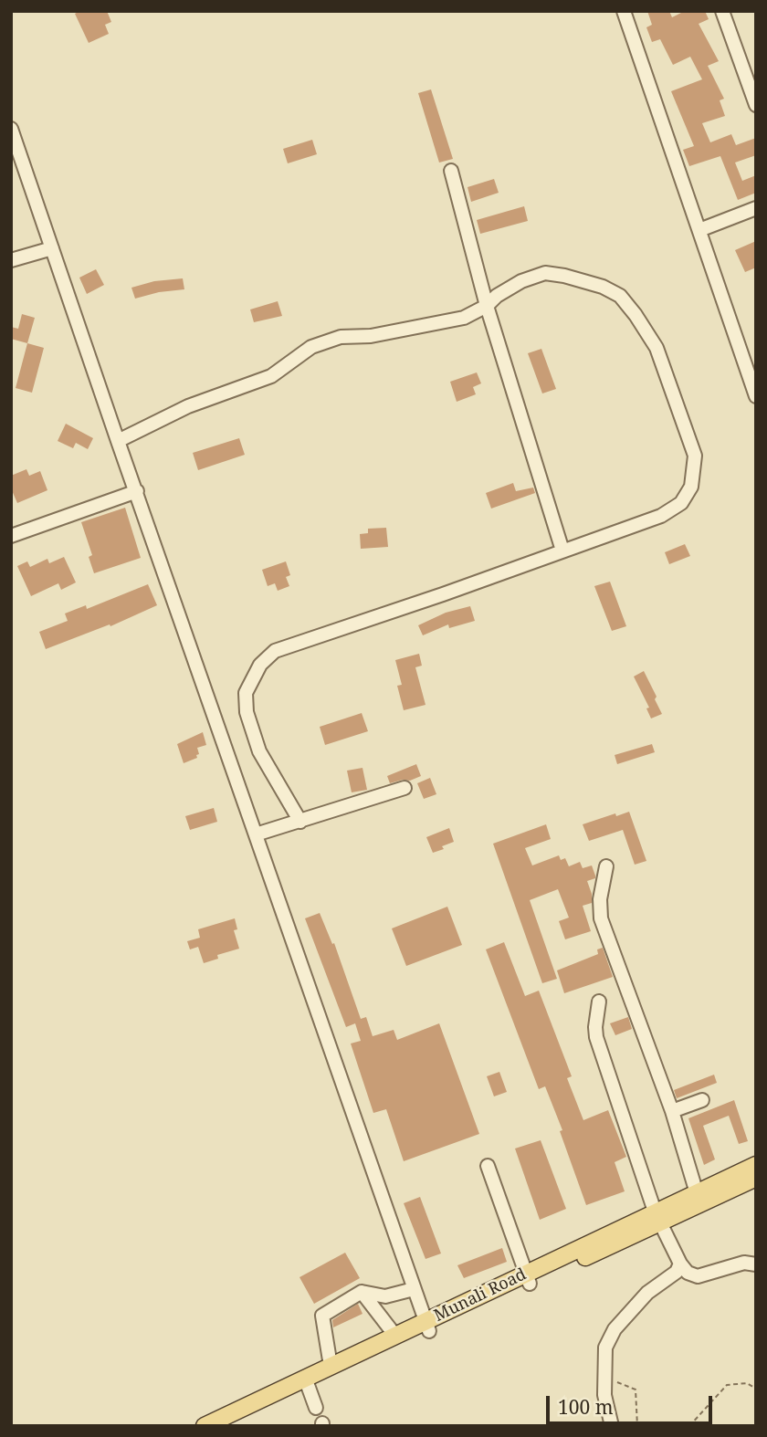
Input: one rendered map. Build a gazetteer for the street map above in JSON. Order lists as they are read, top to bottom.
{
  "streets": {
    "main road": ["Munali Road"]
  },
  "scale_bar": "100 m"
}
